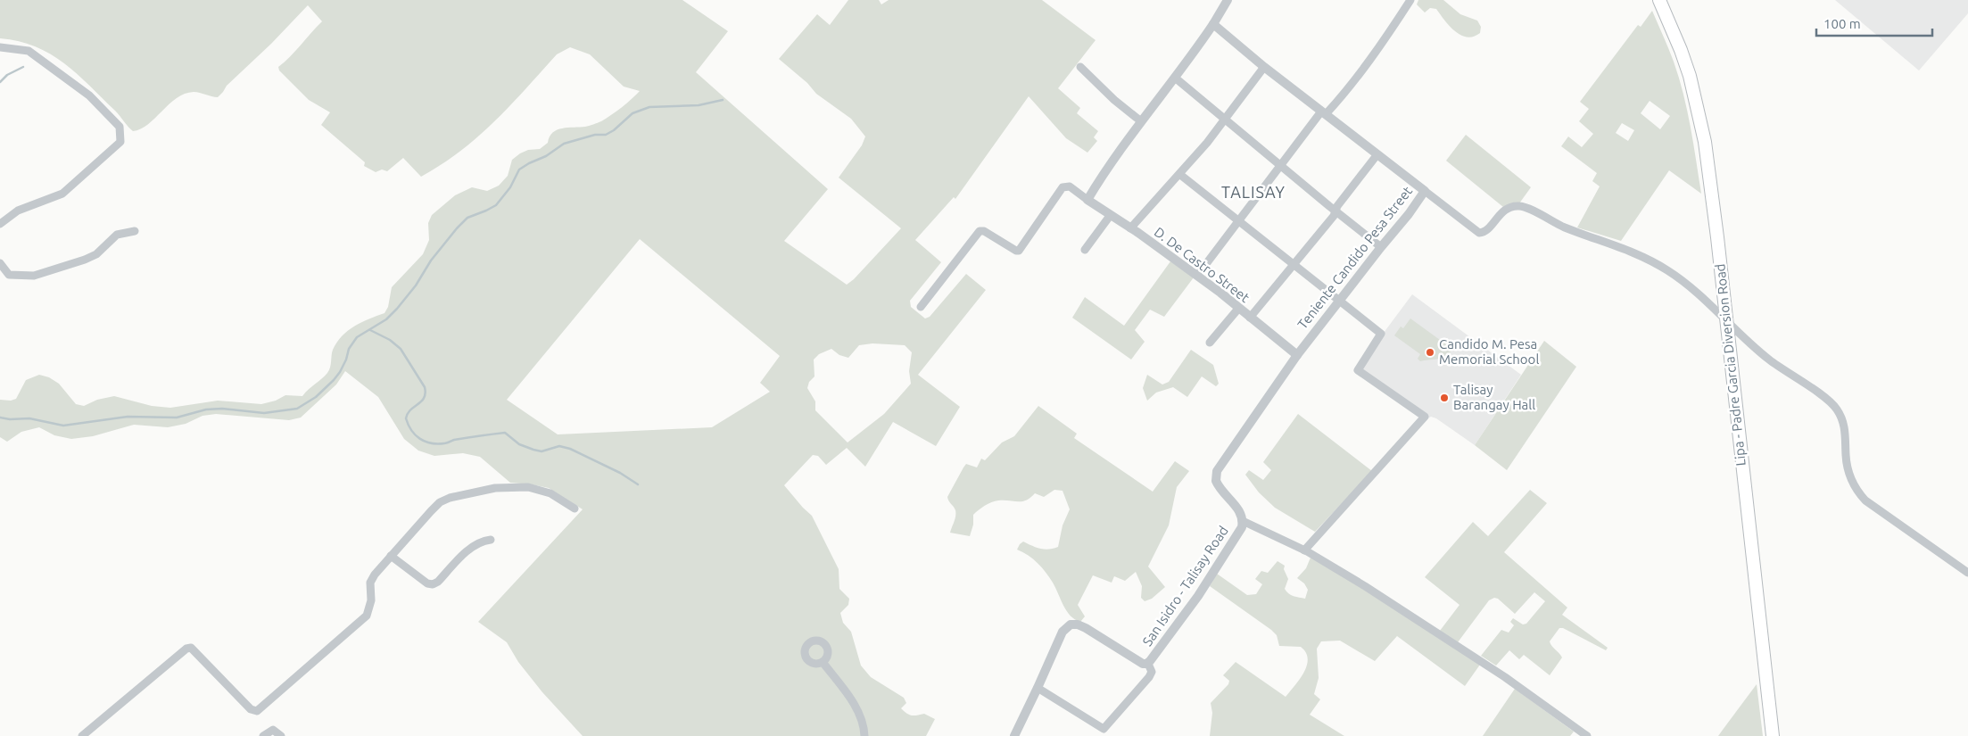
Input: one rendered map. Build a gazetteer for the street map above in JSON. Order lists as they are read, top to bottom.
{
  "streets": {
    "main road": ["Lipa - Padre Garcia Diversion Road"],
    "street": ["Teniente Candido Pesa Street", "D. De Castro Street", "San Isidro - Talisay Road"]
  },
  "crossings": [
    ["Teniente Candido Pesa Street", "D. De Castro Street"],
    ["Teniente Candido Pesa Street", "San Isidro - Talisay Road"]
  ],
  "districts": ["TALISAY"],
  "places": ["Candido M. Pesa Memorial School", "Talisay Barangay Hall"],
  "scale_bar": "100 m"
}
